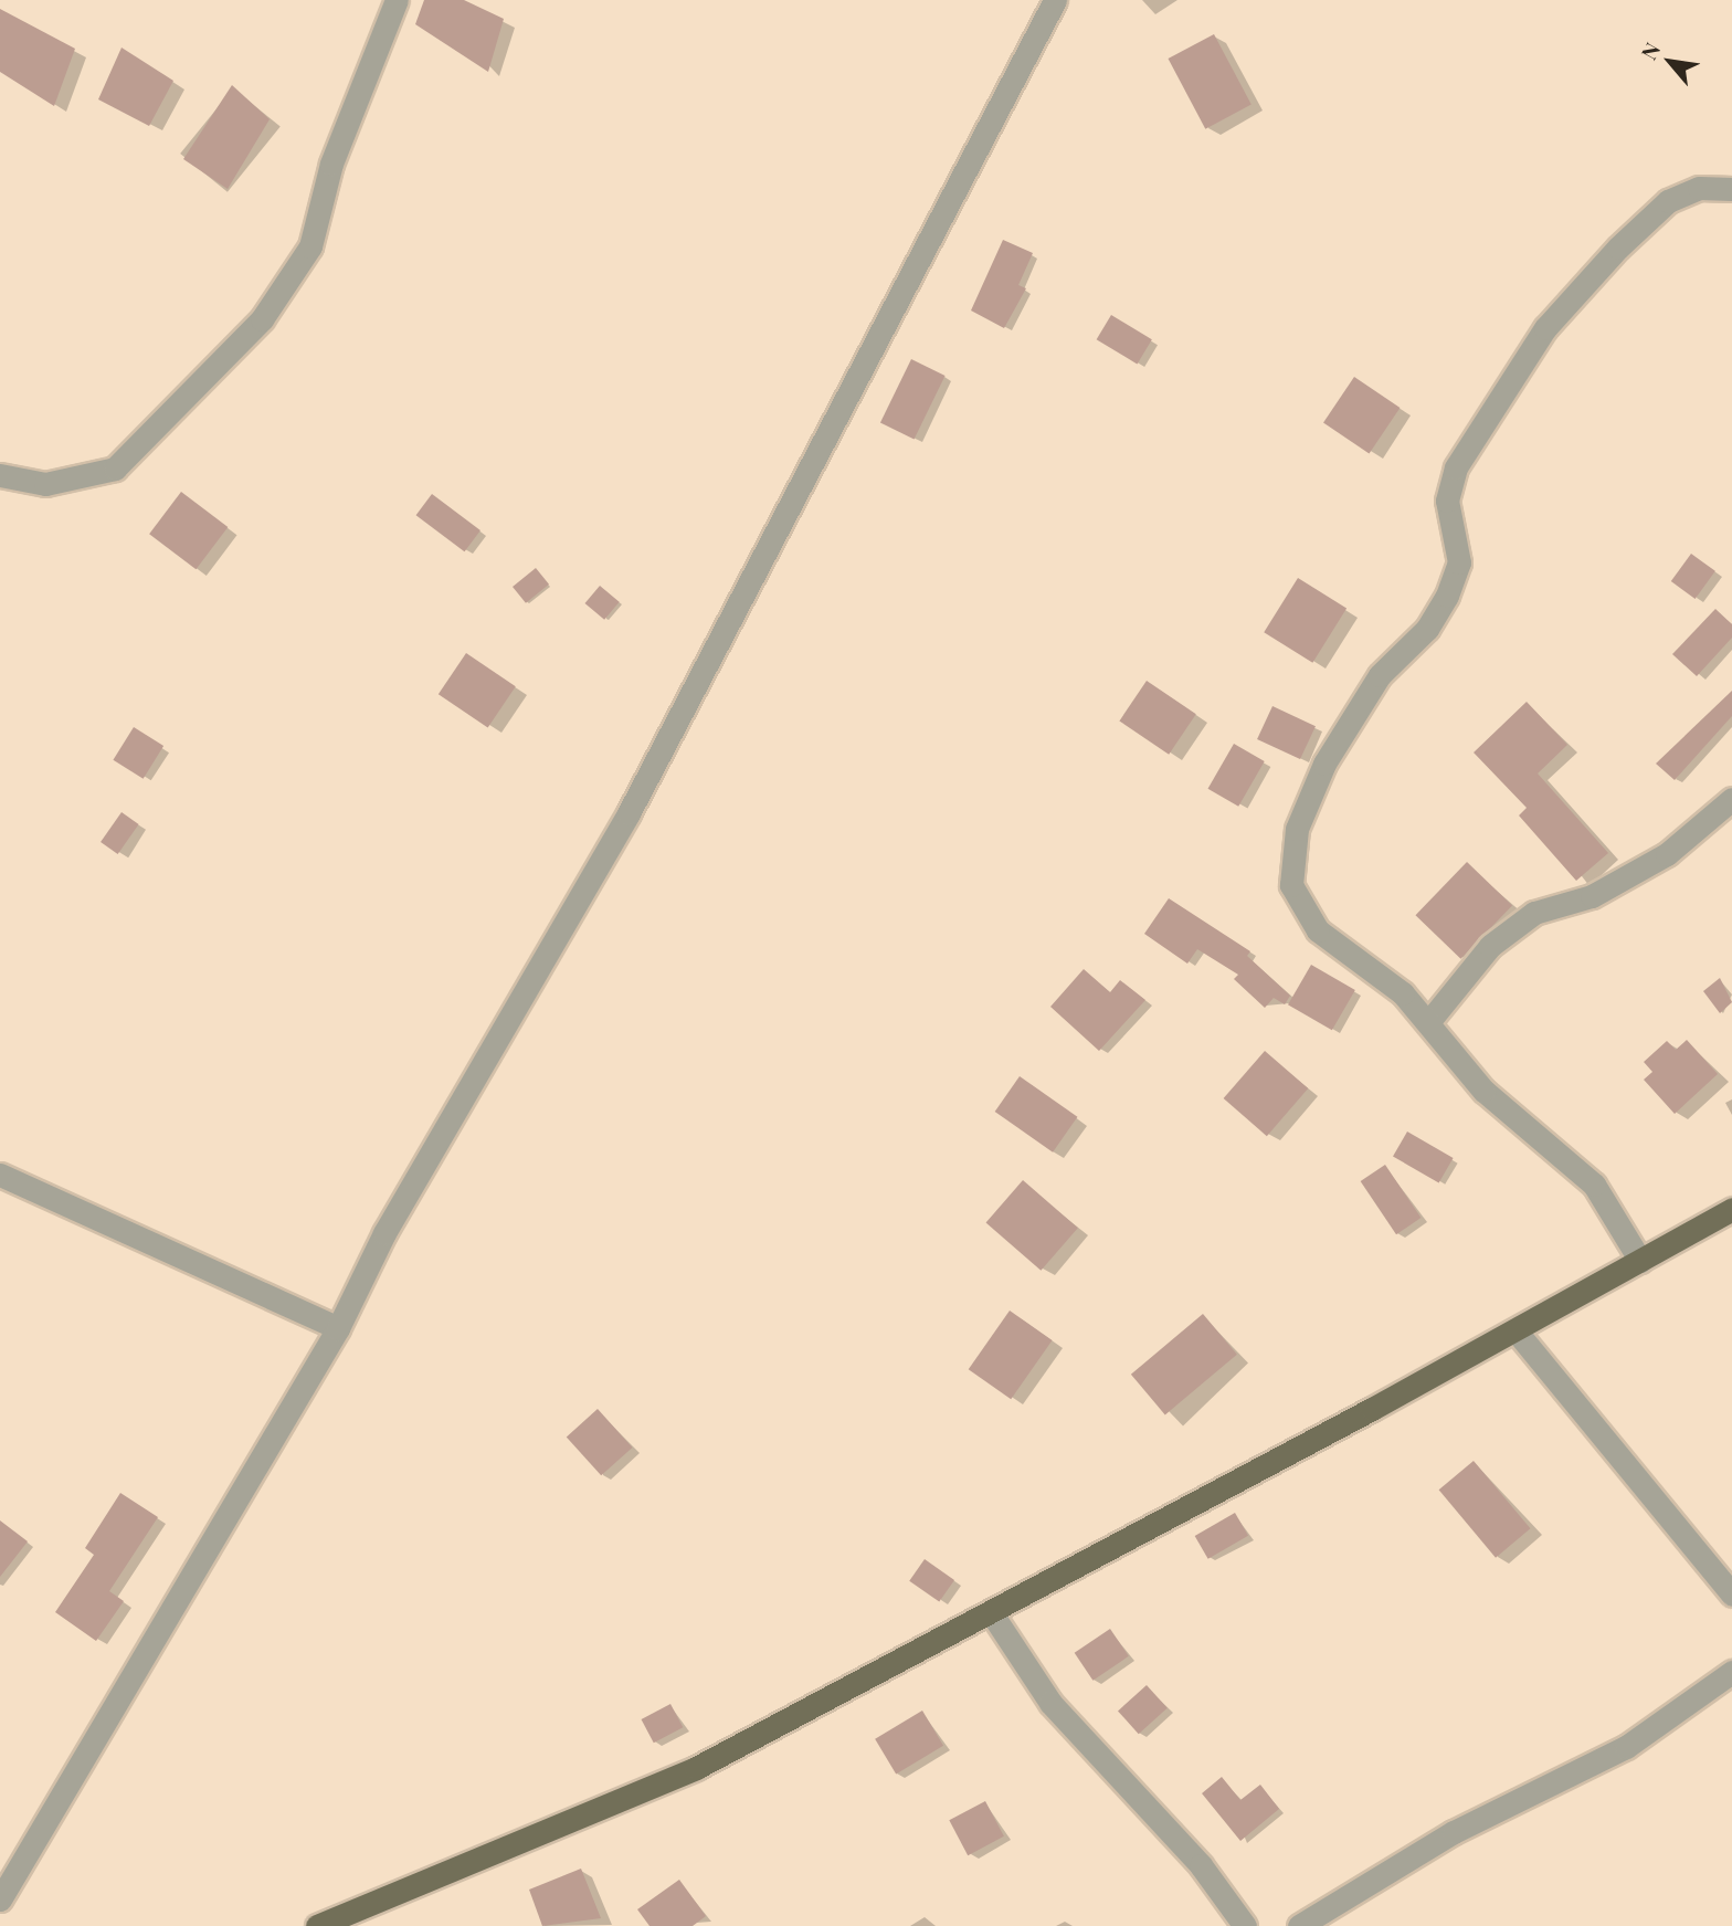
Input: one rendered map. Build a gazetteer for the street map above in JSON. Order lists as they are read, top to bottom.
{
  "north": "top left"
}
